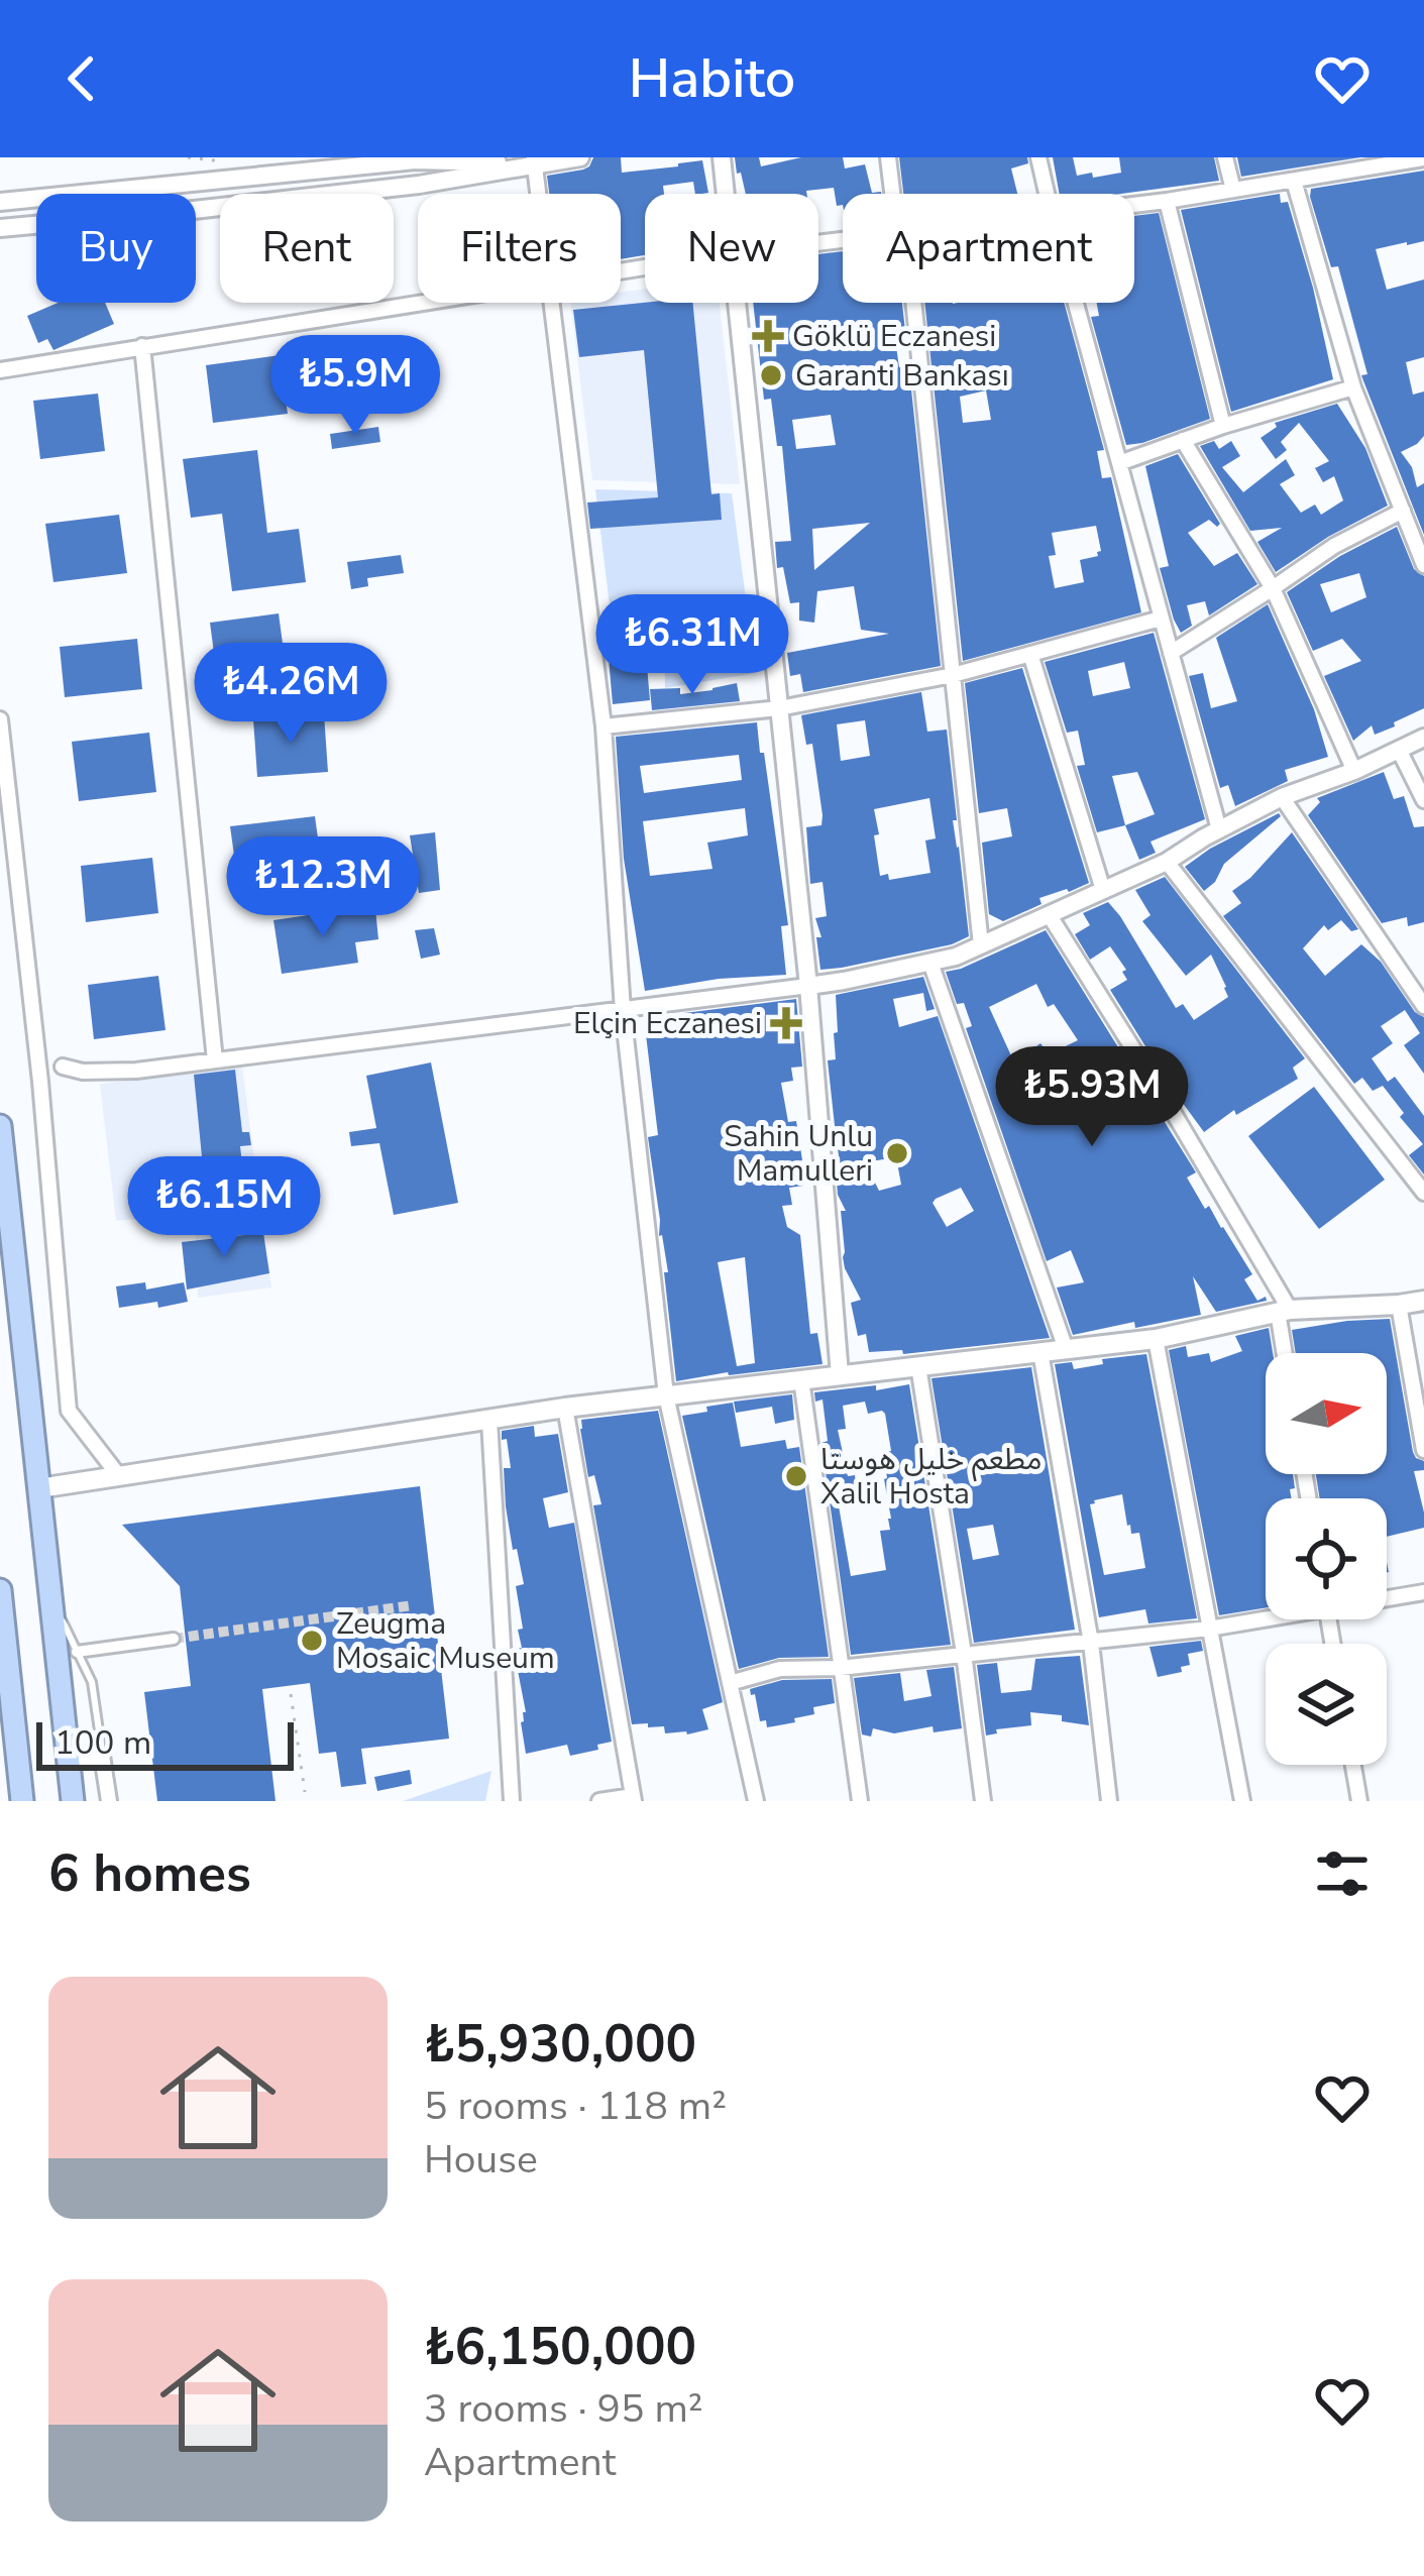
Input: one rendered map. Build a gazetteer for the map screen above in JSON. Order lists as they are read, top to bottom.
{
  "places": {
    "health": ["Göklü Eczanesi", "Elçin Eczanesi"],
    "other": [
      "Garanti Bankası",
      "Sahin Unlu Mamulleri",
      "مطعم خليل هوستا Xalil Hosta",
      "Zeugma Mosaic Museum"
    ]
  },
  "scale_bar": "100 m",
  "north": "right",
  "page": {
    "header": "Habito",
    "chip": [
      "Buy",
      "Rent",
      "Filters",
      "New",
      "Apartment"
    ],
    "price": [
      "₺5.9M",
      "₺6.31M",
      "₺4.26M",
      "₺12.3M",
      "₺5.93M",
      "₺6.15M"
    ],
    "scale": "100 m",
    "heading": "6 homes",
    "list": [
      {
        "name": "₺5,930,000",
        "note": "5 rooms · 118 m² · House"
      },
      {
        "name": "₺6,150,000",
        "note": "3 rooms · 95 m² · Apartment"
      }
    ]
  }
}
